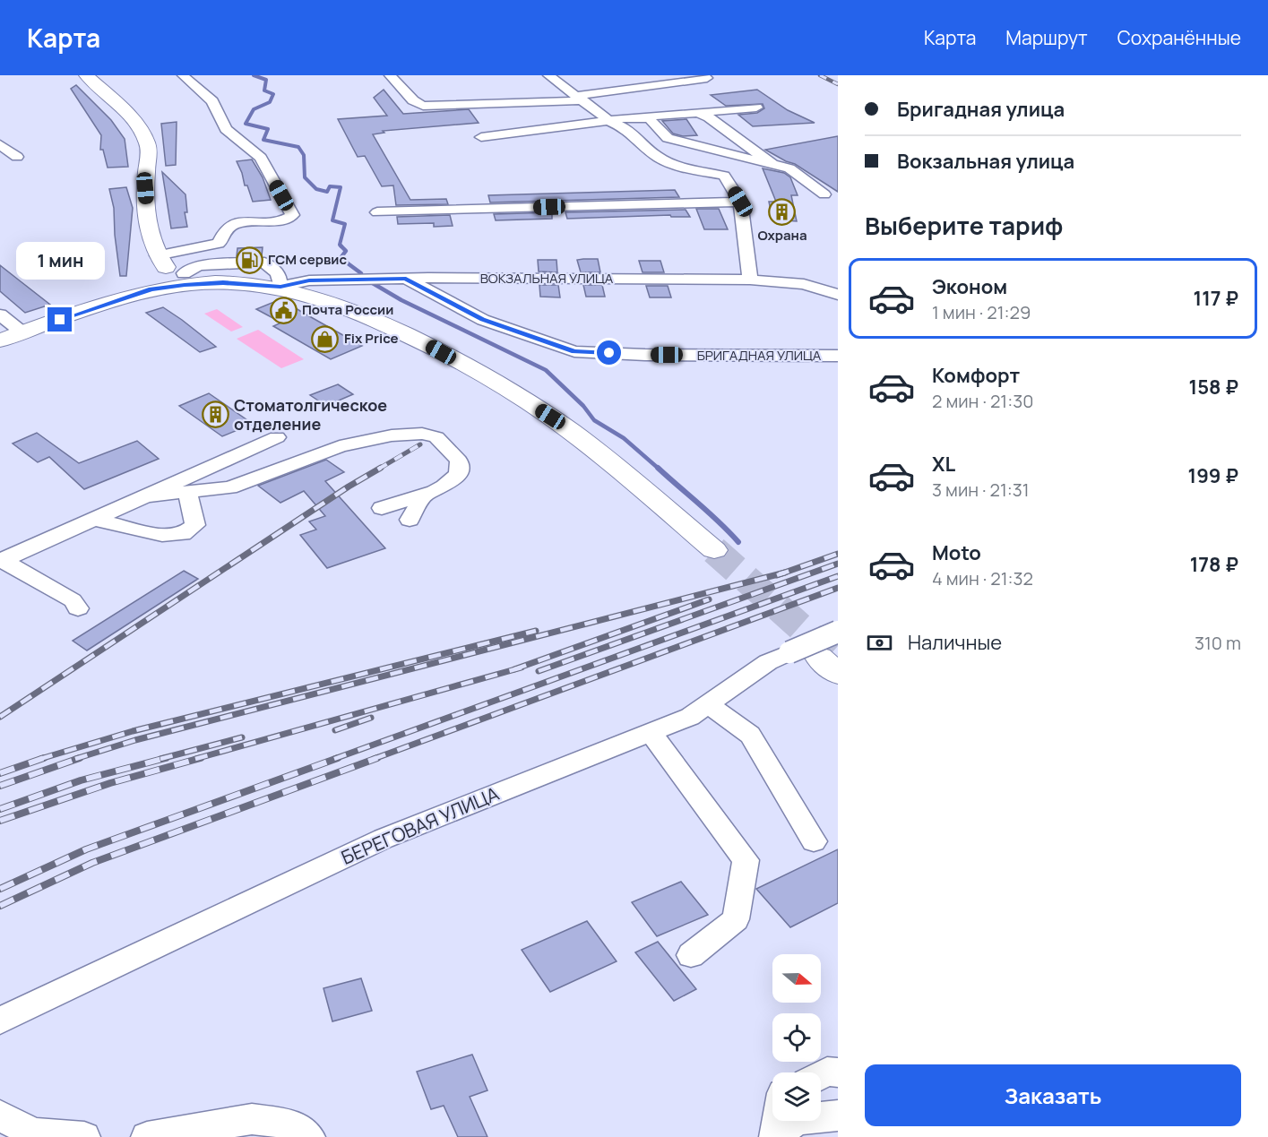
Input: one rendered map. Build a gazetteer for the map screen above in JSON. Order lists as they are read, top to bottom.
{
  "streets": {
    "street": ["ВОКЗАЛЬНАЯ УЛИЦА", "БРИГАДНАЯ УЛИЦА", "БЕРЕГОВАЯ УЛИЦА"]
  },
  "crossings": [
    ["ВОКЗАЛЬНАЯ УЛИЦА", "БРИГАДНАЯ УЛИЦА"]
  ],
  "places": {
    "building": ["Охрана", "Стоматолгическое отделение"],
    "fuel station": ["ГСМ сервис"],
    "public building": ["Почта России"],
    "shop": ["Fix Price"]
  },
  "north": "right",
  "page": {
    "header": "Карта",
    "nav": ["Карта", "Маршрут", "Сохранённые"],
    "banner": ["Бригадная улица", "Вокзальная улица"],
    "heading": "Выберите тариф",
    "bubble": "1 мин",
    "list": [
      {
        "name": "Эконом",
        "note": "1 мин · 21:29",
        "value": "117 ₽"
      },
      {
        "name": "Комфорт",
        "note": "2 мин · 21:30",
        "value": "158 ₽"
      },
      {
        "name": "XL",
        "note": "3 мин · 21:31",
        "value": "199 ₽"
      },
      {
        "name": "Moto",
        "note": "4 мин · 21:32",
        "value": "178 ₽"
      }
    ],
    "pay": ["Наличные", "310 m"],
    "buttons": "Заказать"
  }
}
